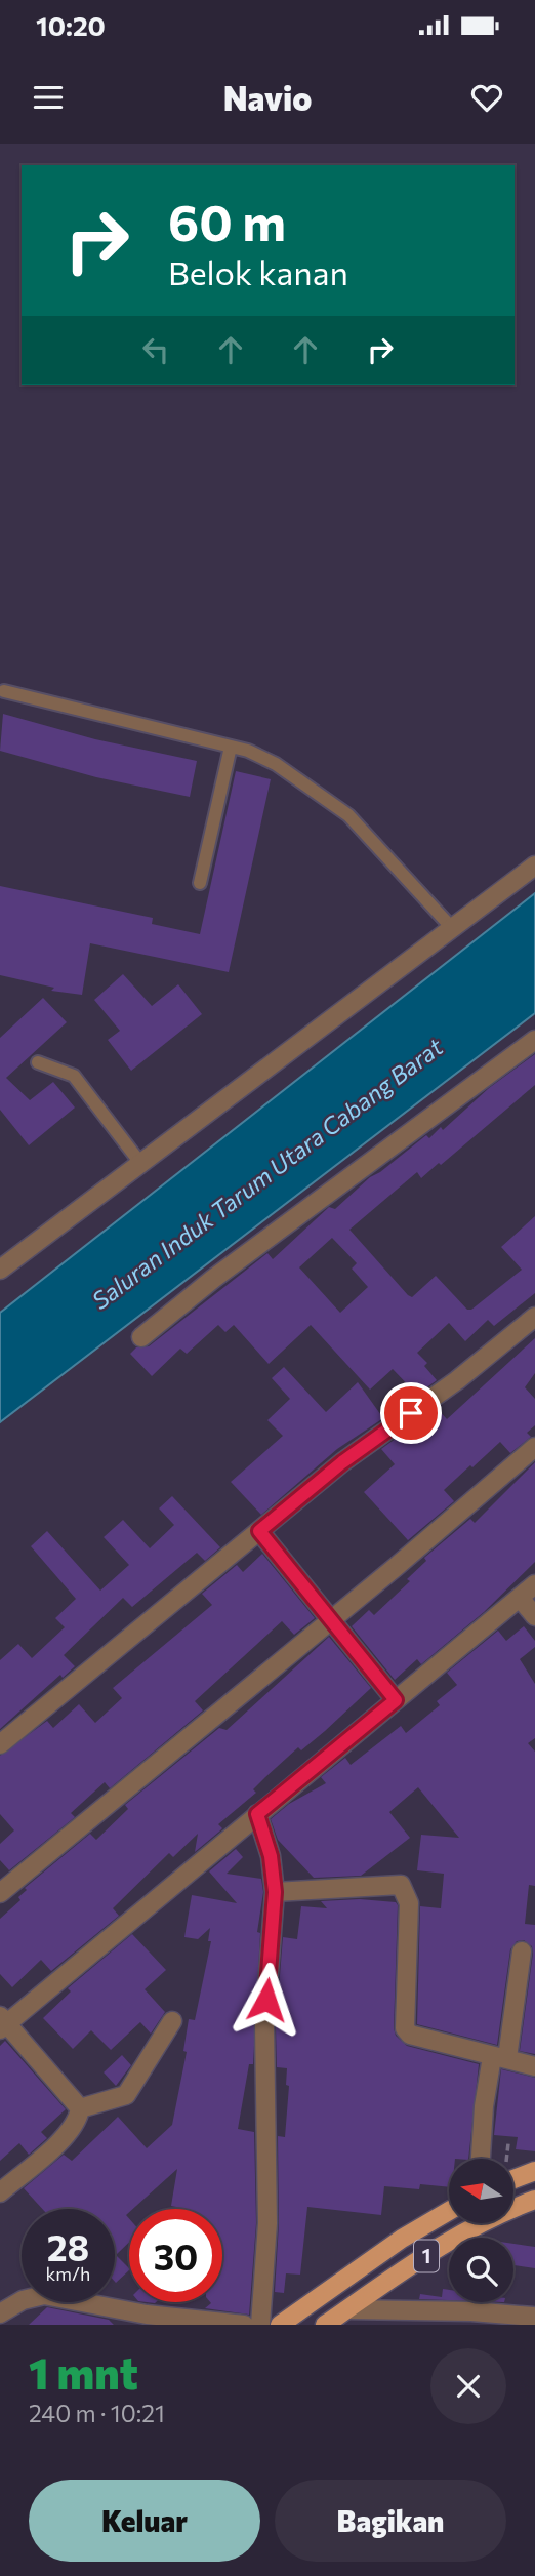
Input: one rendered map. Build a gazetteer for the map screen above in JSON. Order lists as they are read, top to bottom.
{
  "streets": {
    "main road": ["1"]
  },
  "water": ["Saluran Induk Tarum Utara Cabang Barat"],
  "north": "left",
  "page": {
    "status": "10:20",
    "header": "Navio",
    "turn": ["60 m", "Belok kanan"],
    "speed": "28 km/h",
    "limit": "30",
    "heading": ["1 mnt", "240 m · 10:21"],
    "buttons": ["Keluar", "Bagikan"]
  }
}
